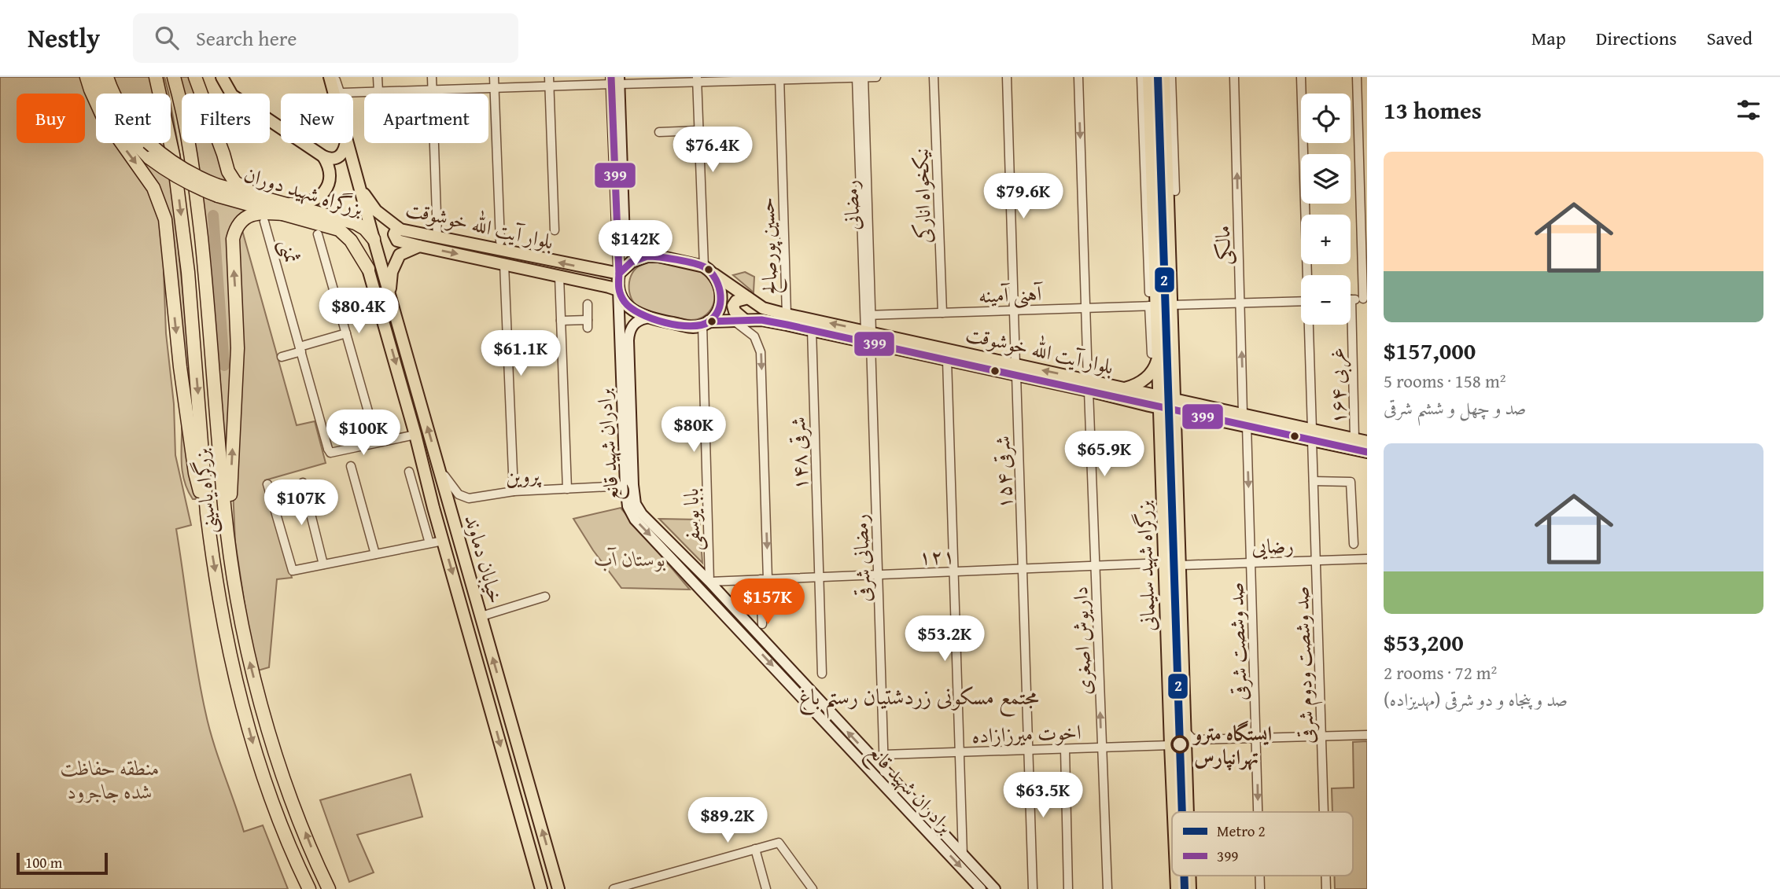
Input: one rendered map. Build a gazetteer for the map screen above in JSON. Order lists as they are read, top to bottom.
{
  "streets": {
    "highway": ["بزرگراه شهید دوران", "بزرگراه یاسینی"],
    "main road": [
      "بلوار آیت الله خوشوقت",
      "برادران شهید قانع",
      "خیابان دماوند",
      "بزرگراه شهید سلیمانی"
    ],
    "street": [
      "نیکخواه انارکی",
      "رمضانی",
      "مالکی",
      "حسین پورصالح",
      "ثمنی",
      "آهنی آمینه",
      "۱۶۴ غربی",
      "۱۴۸ شرقی",
      "۱۵۴ شرقی",
      "پروین",
      "بابا یوسفی",
      "رضایی",
      "۱۲۱",
      "رمضانی شرقی",
      "داریوش اصغری",
      "صد وشصت شرقی",
      "صد وشصت ودوم شرقى",
      "اخوت میرزازاده"
    ]
  },
  "crossings": [
    ["بزرگراه شهید دوران", "خیابان دماوند"],
    ["نیکخواه انارکی", "آهنی آمینه"],
    ["رمضانی", "بلوار آیت الله خوشوقت"],
    ["رمضانی", "آهنی آمینه"],
    ["رمضانی", "رمضانی شرقی"],
    ["بلوار آیت الله خوشوقت", "مالکی"],
    ["بلوار آیت الله خوشوقت", "حسین پورصالح"],
    ["بلوار آیت الله خوشوقت", "۱۶۴ غربی"],
    ["بلوار آیت الله خوشوقت", "برادران شهید قانع"],
    ["بلوار آیت الله خوشوقت", "۱۴۸ شرقی"],
    ["بلوار آیت الله خوشوقت", "۱۵۴ شرقی"],
    ["بلوار آیت الله خوشوقت", "بابا یوسفی"],
    ["بلوار آیت الله خوشوقت", "رمضانی شرقی"],
    ["بلوار آیت الله خوشوقت", "خیابان دماوند"],
    ["بلوار آیت الله خوشوقت", "بزرگراه شهید سلیمانی"],
    ["بلوار آیت الله خوشوقت", "داریوش اصغری"],
    ["بلوار آیت الله خوشوقت", "صد وشصت شرقی"],
    ["بلوار آیت الله خوشوقت", "صد وشصت ودوم شرقى"],
    ["آهنی آمینه", "۱۵۴ شرقی"],
    ["آهنی آمینه", "بزرگراه شهید سلیمانی"],
    ["آهنی آمینه", "داریوش اصغری"],
    ["برادران شهید قانع", "پروین"],
    ["برادران شهید قانع", "بابا یوسفی"],
    ["برادران شهید قانع", "۱۲۱"],
    ["برادران شهید قانع", "رمضانی شرقی"],
    ["۱۴۸ شرقی", "۱۲۱"],
    ["۱۵۴ شرقی", "۱۲۱"],
    ["۱۵۴ شرقی", "اخوت میرزازاده"],
    ["پروین", "خیابان دماوند"],
    ["بابا یوسفی", "۱۲۱"],
    ["رضایی", "بزرگراه شهید سلیمانی"],
    ["رضایی", "صد وشصت شرقی"],
    ["رضایی", "صد وشصت ودوم شرقى"],
    ["۱۲۱", "رمضانی شرقی"],
    ["۱۲۱", "بزرگراه شهید سلیمانی"],
    ["۱۲۱", "داریوش اصغری"],
    ["رمضانی شرقی", "اخوت میرزازاده"],
    ["بزرگراه شهید سلیمانی", "اخوت میرزازاده"],
    ["داریوش اصغری", "اخوت میرزازاده"]
  ],
  "one_way": ["صد وشصت شرقی"],
  "districts": ["مجتمع مسکونی زردشتیان رستم باغ"],
  "parks": ["بوستان آب", "منطقه حفاظت شده جاجرود"],
  "places": ["ایستگاه مترو تهرانپارس"],
  "lines": ["metro line 2", "transit line 399"],
  "legend": ["Metro 2", "399"],
  "scale_bar": "100 m",
  "page": {
    "header": "Nestly",
    "search": "Search here",
    "nav": ["Map", "Directions", "Saved"],
    "heading": "13 homes",
    "map_buttons": ["+", "−"],
    "chip": [
      "Buy",
      "Rent",
      "Filters",
      "New",
      "Apartment"
    ],
    "price": [
      "$76.4K",
      "$79.6K",
      "$142K",
      "$80.4K",
      "$61.1K",
      "$80K",
      "$100K",
      "$65.9K",
      "$107K",
      "$157K",
      "$53.2K",
      "$63.5K",
      "$89.2K"
    ],
    "list": [
      {
        "name": "$157,000",
        "note": "5 rooms · 158 m² · صد و چهل و ششم شرقی"
      },
      {
        "name": "$53,200",
        "note": "2 rooms · 72 m² · صد و پنجاه و دو شرقی (مهدیزاده)"
      }
    ],
    "scale": "100 m"
  }
}
